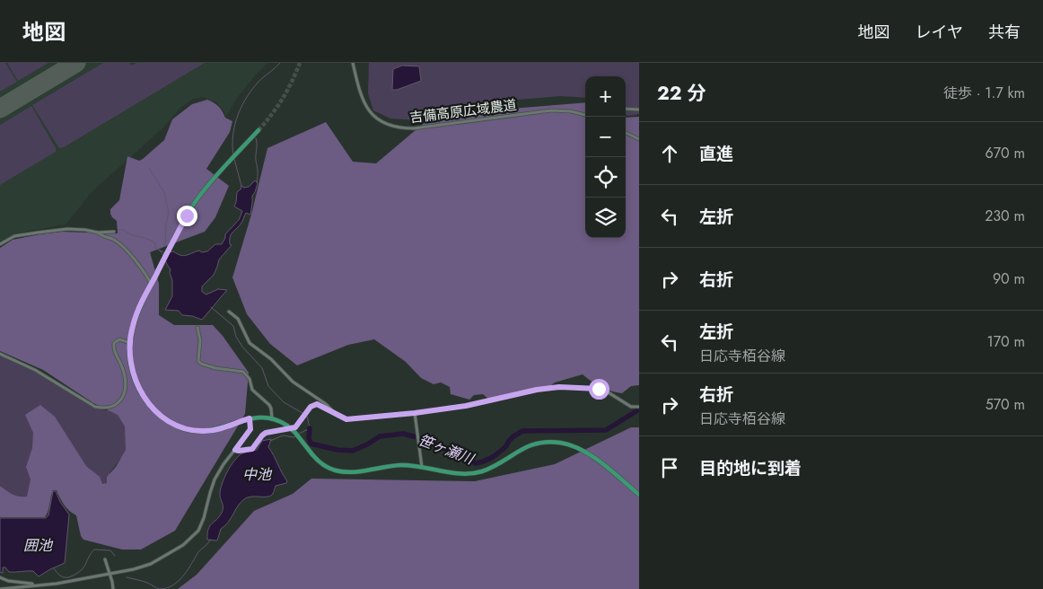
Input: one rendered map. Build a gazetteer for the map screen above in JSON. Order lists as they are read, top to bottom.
{
  "streets": {
    "street": ["吉備高原広域農道"]
  },
  "water": ["笹ヶ瀬川", "中池", "囲池"],
  "page": {
    "header": "地図",
    "nav": ["地図", "レイヤ", "共有"],
    "heading": ["22 分", "徒歩 · 1.7 km"],
    "map_buttons": ["+", "−"],
    "list": [
      ["直進", "670 m"],
      ["左折", "230 m"],
      ["右折", "90 m"],
      ["左折", "日応寺栢谷線", "170 m"],
      ["右折", "日応寺栢谷線", "570 m"],
      "目的地に到着"
    ]
  }
}
